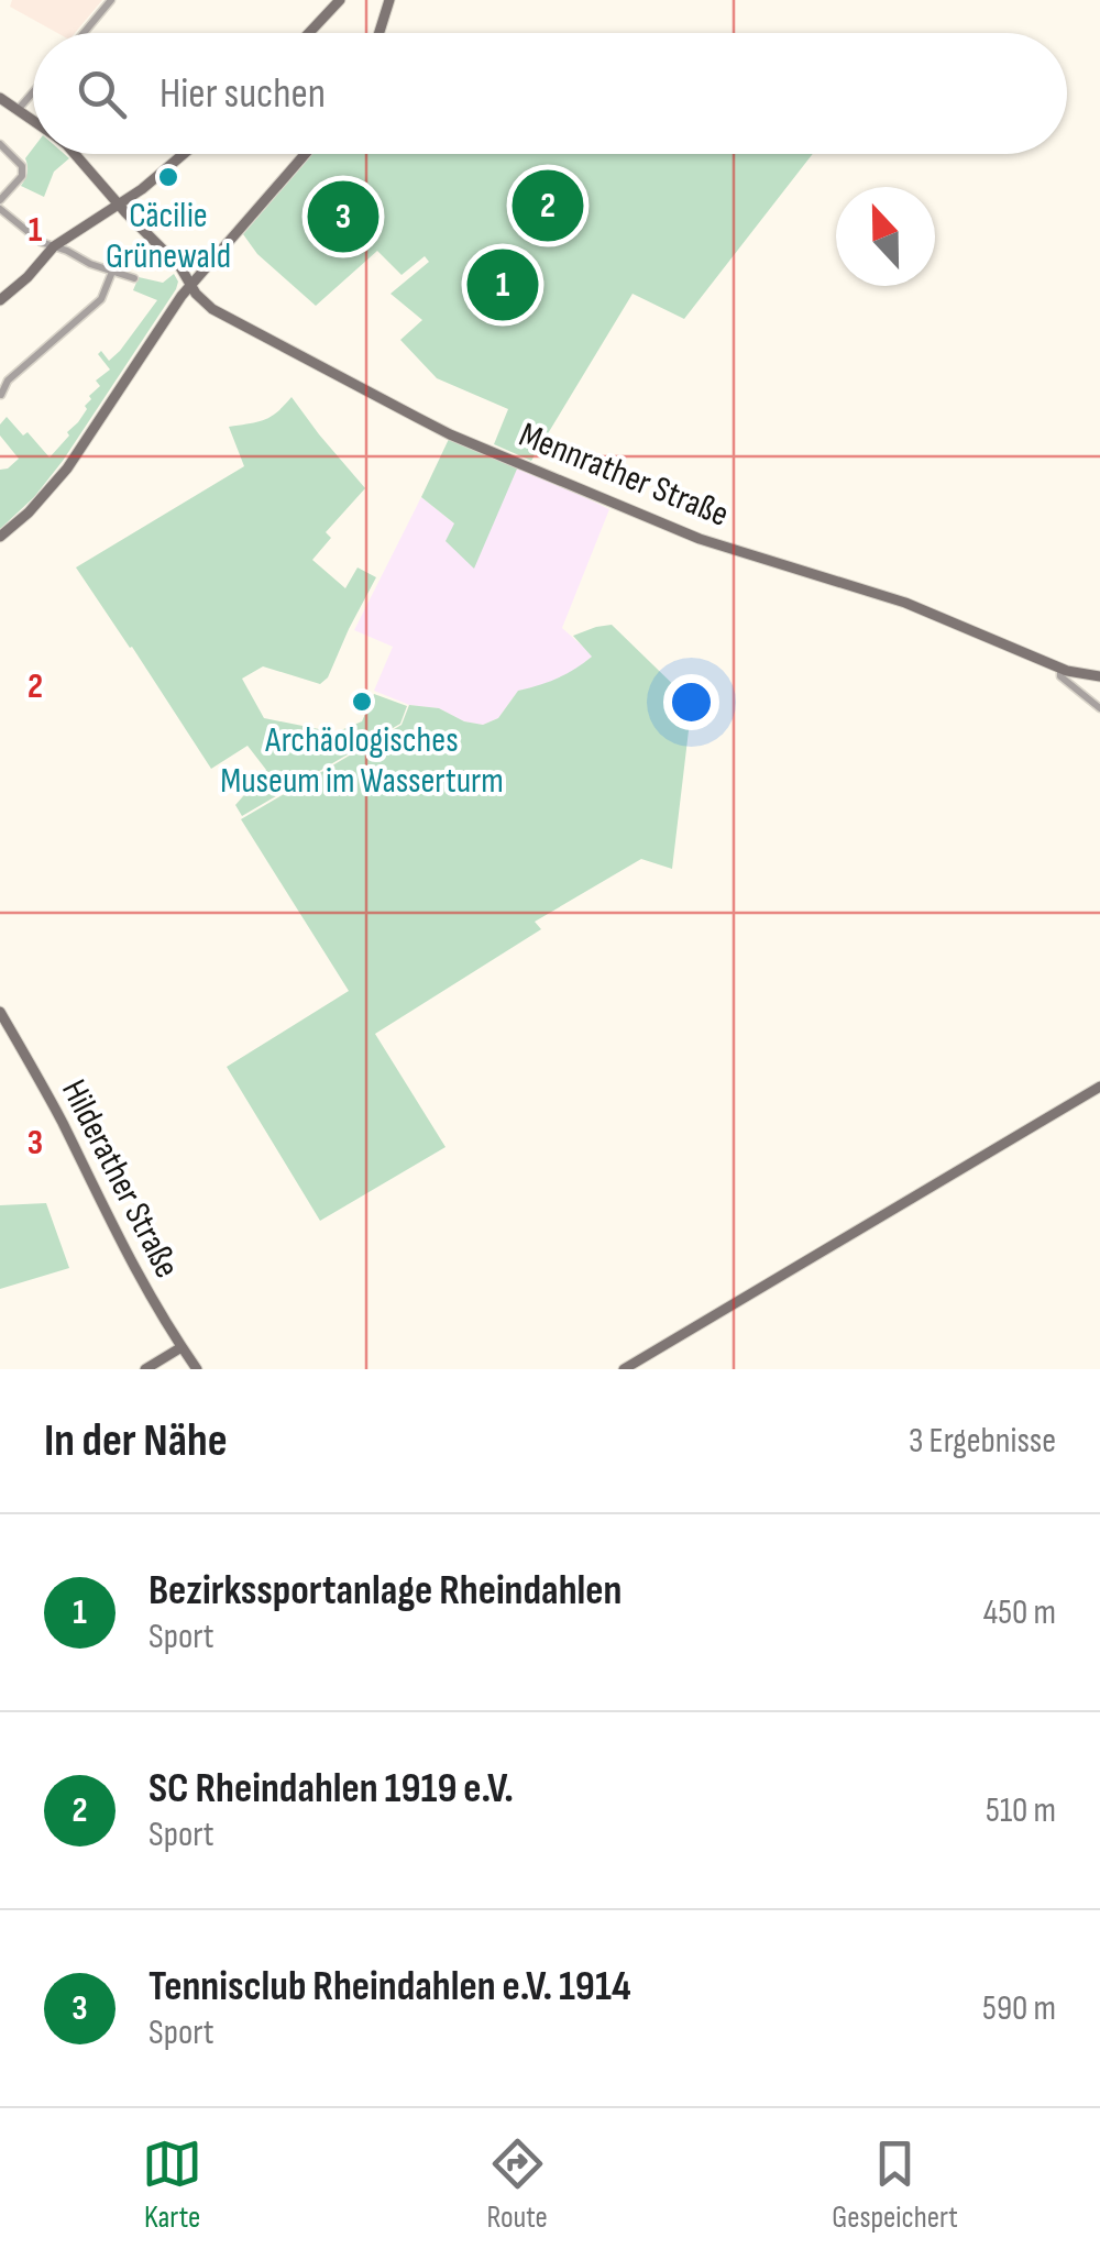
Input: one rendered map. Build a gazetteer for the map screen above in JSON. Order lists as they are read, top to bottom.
{
  "streets": {
    "street": ["Mennrather Straße", "Hilderather Straße"]
  },
  "places": ["Cäcilie Grünewald", "Archäologisches Museum im Wasserturm"],
  "north": "top",
  "page": {
    "search": "Hier suchen",
    "pins": ["2", "3", "1"],
    "heading": ["In der Nähe", "3 Ergebnisse"],
    "list": [
      {
        "mark": "1",
        "name": "Bezirkssportanlage Rheindahlen",
        "note": "Sport",
        "value": "450 m"
      },
      {
        "mark": "2",
        "name": "SC Rheindahlen 1919 e.V.",
        "note": "Sport",
        "value": "510 m"
      },
      {
        "mark": "3",
        "name": "Tennisclub Rheindahlen e.V. 1914",
        "note": "Sport",
        "value": "590 m"
      }
    ],
    "nav": ["Karte", "Route", "Gespeichert"]
  },
  "grid": {
    "rows": ["1", "2", "3"]
  }
}
